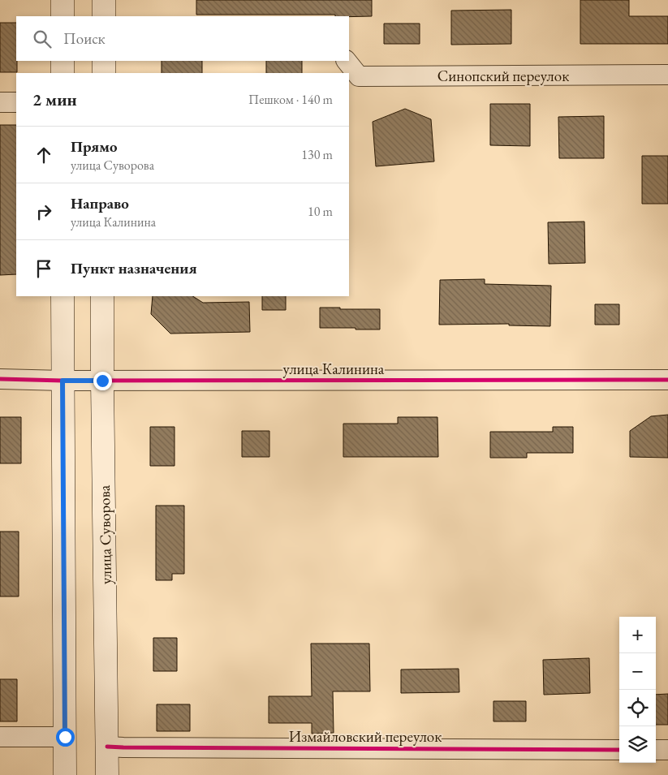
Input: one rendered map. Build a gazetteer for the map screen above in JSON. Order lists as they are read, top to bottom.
{
  "streets": {
    "main road": ["улица Суворова"],
    "street": ["Синопский переулок", "улица Калинина", "Измайловский переулок"]
  },
  "crossings": [
    ["улица Калинина", "улица Суворова"],
    ["улица Суворова", "Измайловский переулок"]
  ],
  "page": {
    "search": "Поиск",
    "heading": ["2 мин", "Пешком · 140 m"],
    "list": [
      ["Прямо", "улица Суворова", "130 m"],
      ["Направо", "улица Калинина", "10 m"],
      "Пункт назначения"
    ],
    "map_buttons": ["+", "−"]
  }
}
